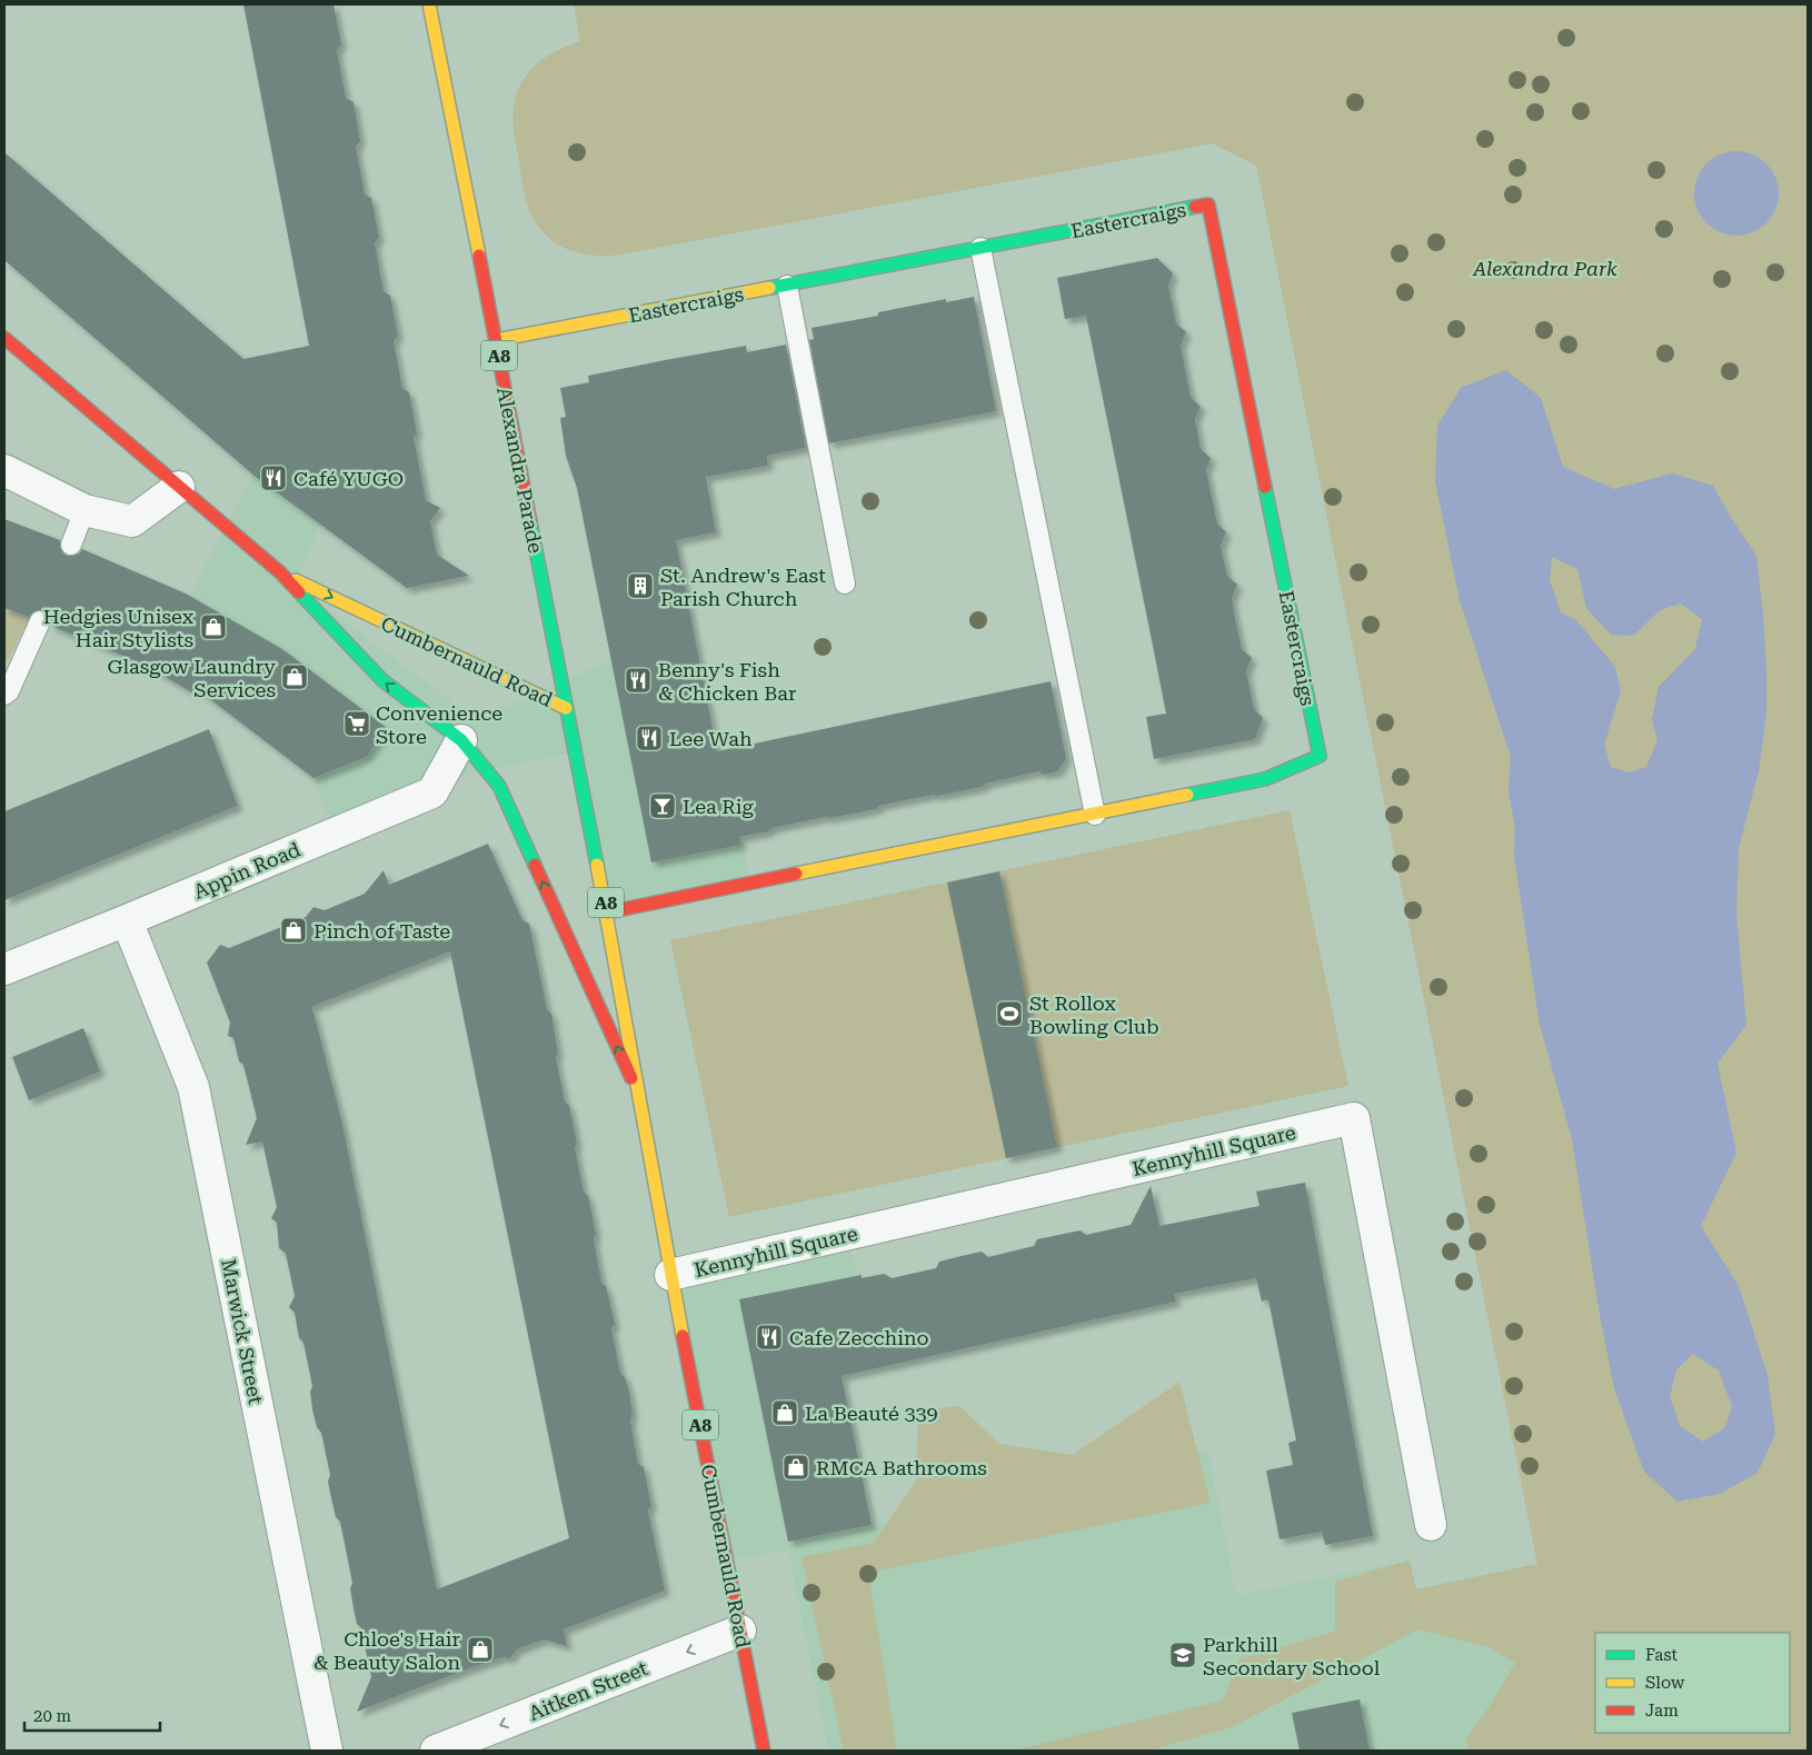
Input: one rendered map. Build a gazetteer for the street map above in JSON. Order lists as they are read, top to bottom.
{
  "streets": {
    "main road": [
      "Eastercraigs",
      "A8",
      "Alexandra Parade",
      "Cumbernauld Road"
    ],
    "street": [
      "Appin Road",
      "Kennyhill Square",
      "Marwick Street",
      "Aitken Street"
    ]
  },
  "crossings": [
    ["Eastercraigs", "Alexandra Parade"],
    ["Alexandra Parade", "Cumbernauld Road"],
    ["Cumbernauld Road", "Appin Road"],
    ["Cumbernauld Road", "Kennyhill Square"],
    ["Cumbernauld Road", "Aitken Street"],
    ["Appin Road", "Marwick Street"]
  ],
  "one_way": ["Aitken Street"],
  "parks": ["Alexandra Park"],
  "places": {
    "restaurant": [
      "Café YUGO",
      "Benny's Fish & Chicken Bar",
      "Lee Wah",
      "Cafe Zecchino"
    ],
    "building": ["St. Andrew's East Parish Church"],
    "shop": [
      "Hedgies Unisex Hair Stylists",
      "Glasgow Laundry Services",
      "Pinch of Taste",
      "La Beauté 339",
      "RMCA Bathrooms",
      "Chloe's Hair & Beauty Salon"
    ],
    "supermarket": ["Convenience Store"],
    "bar": ["Lea Rig"],
    "sports": ["St Rollox Bowling Club"],
    "school or university": ["Parkhill Secondary School"]
  },
  "legend": ["Fast", "Slow", "Jam"],
  "scale_bar": "20 m"
}
